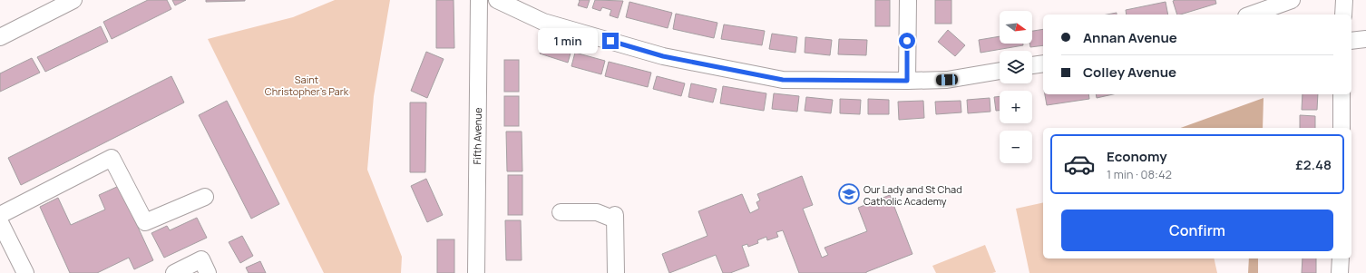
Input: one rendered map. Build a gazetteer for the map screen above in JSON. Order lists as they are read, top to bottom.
{
  "streets": {
    "street": ["Fifth Avenue"]
  },
  "parks": ["Saint Christopher's Park"],
  "places": {
    "school or university": ["Our Lady and St Chad Catholic Academy"]
  },
  "north": "right",
  "page": {
    "map_buttons": ["+", "−"],
    "banner": ["Annan Avenue", "Colley Avenue"],
    "bubble": "1 min",
    "list": [
      {
        "name": "Economy",
        "note": "1 min · 08:42",
        "value": "£2.48"
      }
    ],
    "buttons": "Confirm"
  }
}
